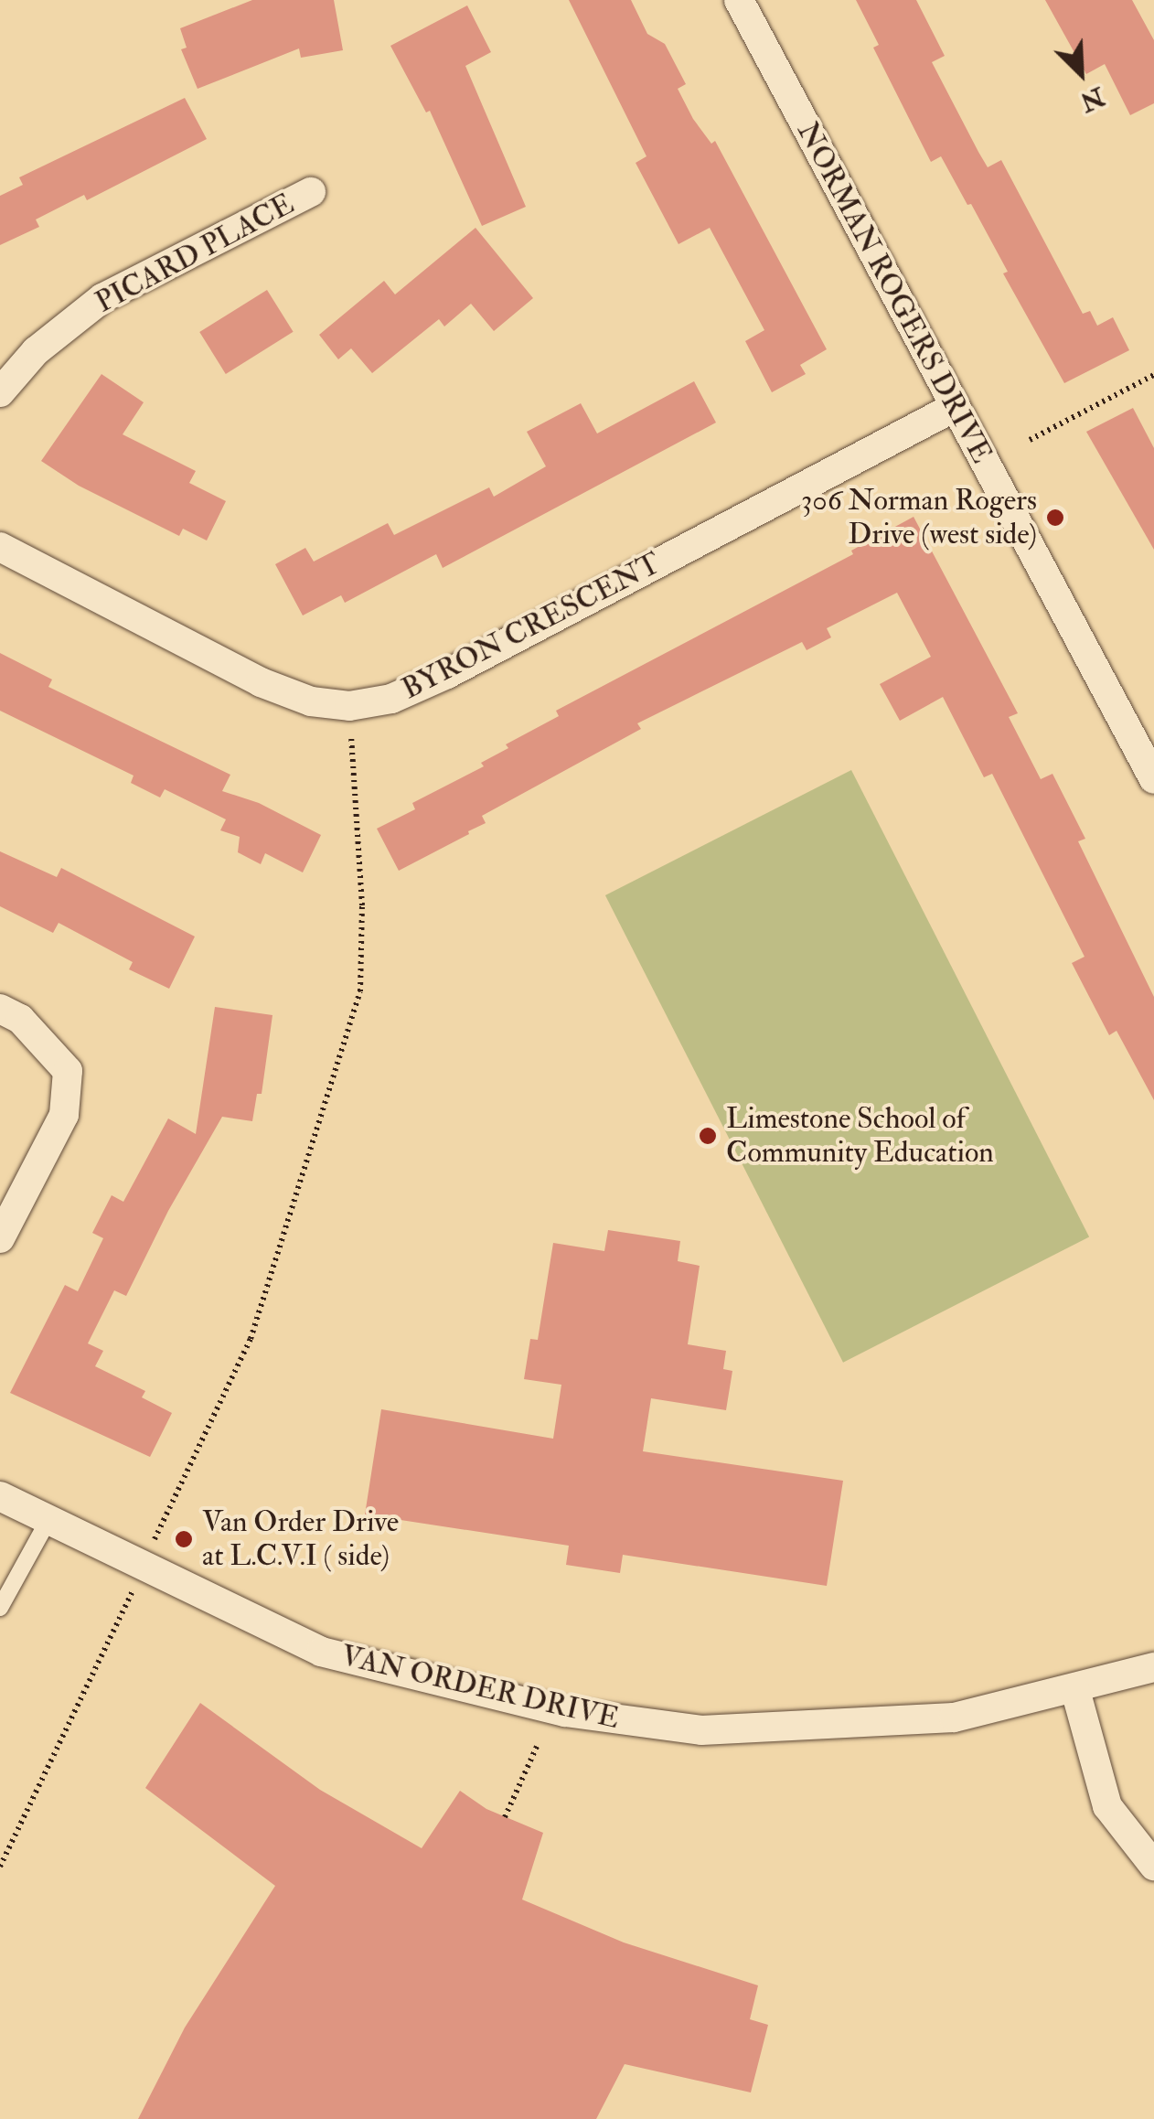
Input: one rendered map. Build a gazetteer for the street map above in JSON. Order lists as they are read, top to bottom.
{
  "streets": {
    "street": [
      "PICARD PLACE",
      "NORMAN ROGERS DRIVE",
      "BYRON CRESCENT",
      "VAN ORDER DRIVE"
    ]
  },
  "crossings": [
    ["NORMAN ROGERS DRIVE", "BYRON CRESCENT"]
  ],
  "places": ["306 Norman Rogers Drive (west side)", "Limestone School of Community Education", "Van Order Drive at L.C.V.I ( side)"],
  "north": "bottom right"
}
